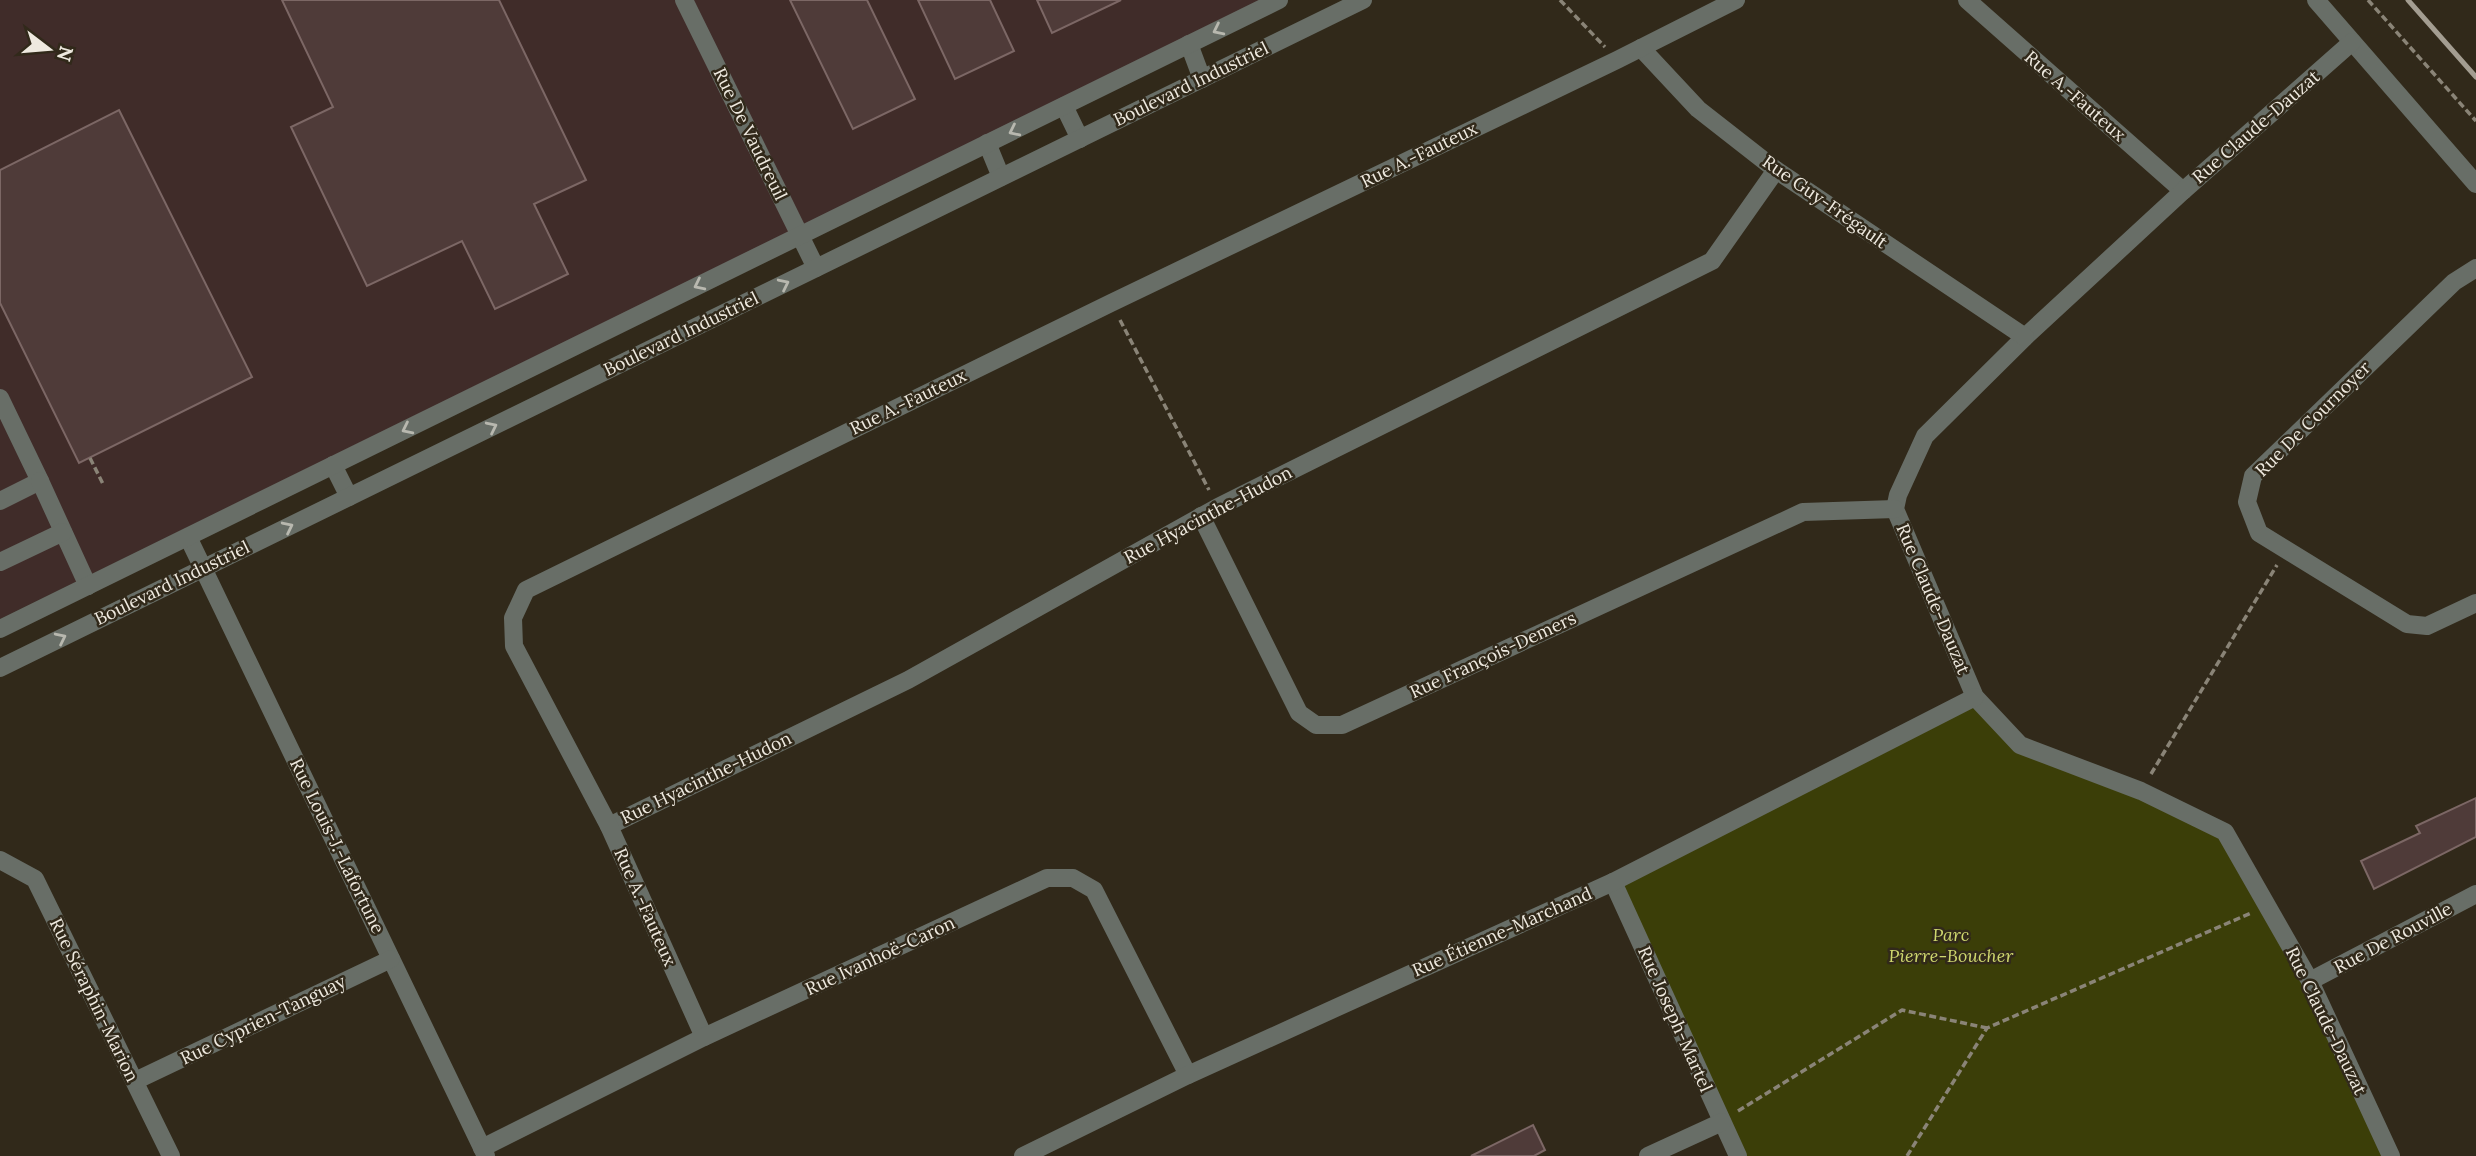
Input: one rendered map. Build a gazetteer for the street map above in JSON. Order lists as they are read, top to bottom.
{
  "streets": {
    "street": [
      "Boulevard Industriel",
      "Rue A.-Fauteux",
      "Rue Claude-Dauzat",
      "Rue De Vaudreuil",
      "Rue Guy-Frégault",
      "Rue De Cournoyer",
      "Rue Hyacinthe-Hudon",
      "Rue François-Demers",
      "Rue Louis-J.-Lafortune",
      "Rue Étienne-Marchand",
      "Rue De Rouville",
      "Rue Ivanhoë-Caron",
      "Rue Séraphin-Marion",
      "Rue Joseph-Martel",
      "Rue Cyprien-Tanguay"
    ]
  },
  "crossings": [
    ["Boulevard Industriel", "Rue De Vaudreuil"],
    ["Boulevard Industriel", "Rue Louis-J.-Lafortune"],
    ["Rue A.-Fauteux", "Rue Claude-Dauzat"],
    ["Rue A.-Fauteux", "Rue Guy-Frégault"],
    ["Rue A.-Fauteux", "Rue Hyacinthe-Hudon"],
    ["Rue A.-Fauteux", "Rue Ivanhoë-Caron"],
    ["Rue Claude-Dauzat", "Rue Guy-Frégault"],
    ["Rue Claude-Dauzat", "Rue François-Demers"],
    ["Rue Claude-Dauzat", "Rue Étienne-Marchand"],
    ["Rue Claude-Dauzat", "Rue De Rouville"],
    ["Rue Guy-Frégault", "Rue Hyacinthe-Hudon"],
    ["Rue Hyacinthe-Hudon", "Rue François-Demers"],
    ["Rue Louis-J.-Lafortune", "Rue Ivanhoë-Caron"],
    ["Rue Louis-J.-Lafortune", "Rue Cyprien-Tanguay"],
    ["Rue Étienne-Marchand", "Rue Ivanhoë-Caron"],
    ["Rue Étienne-Marchand", "Rue Joseph-Martel"],
    ["Rue Séraphin-Marion", "Rue Cyprien-Tanguay"]
  ],
  "parks": ["Parc Pierre-Boucher"],
  "north": "right"
}
